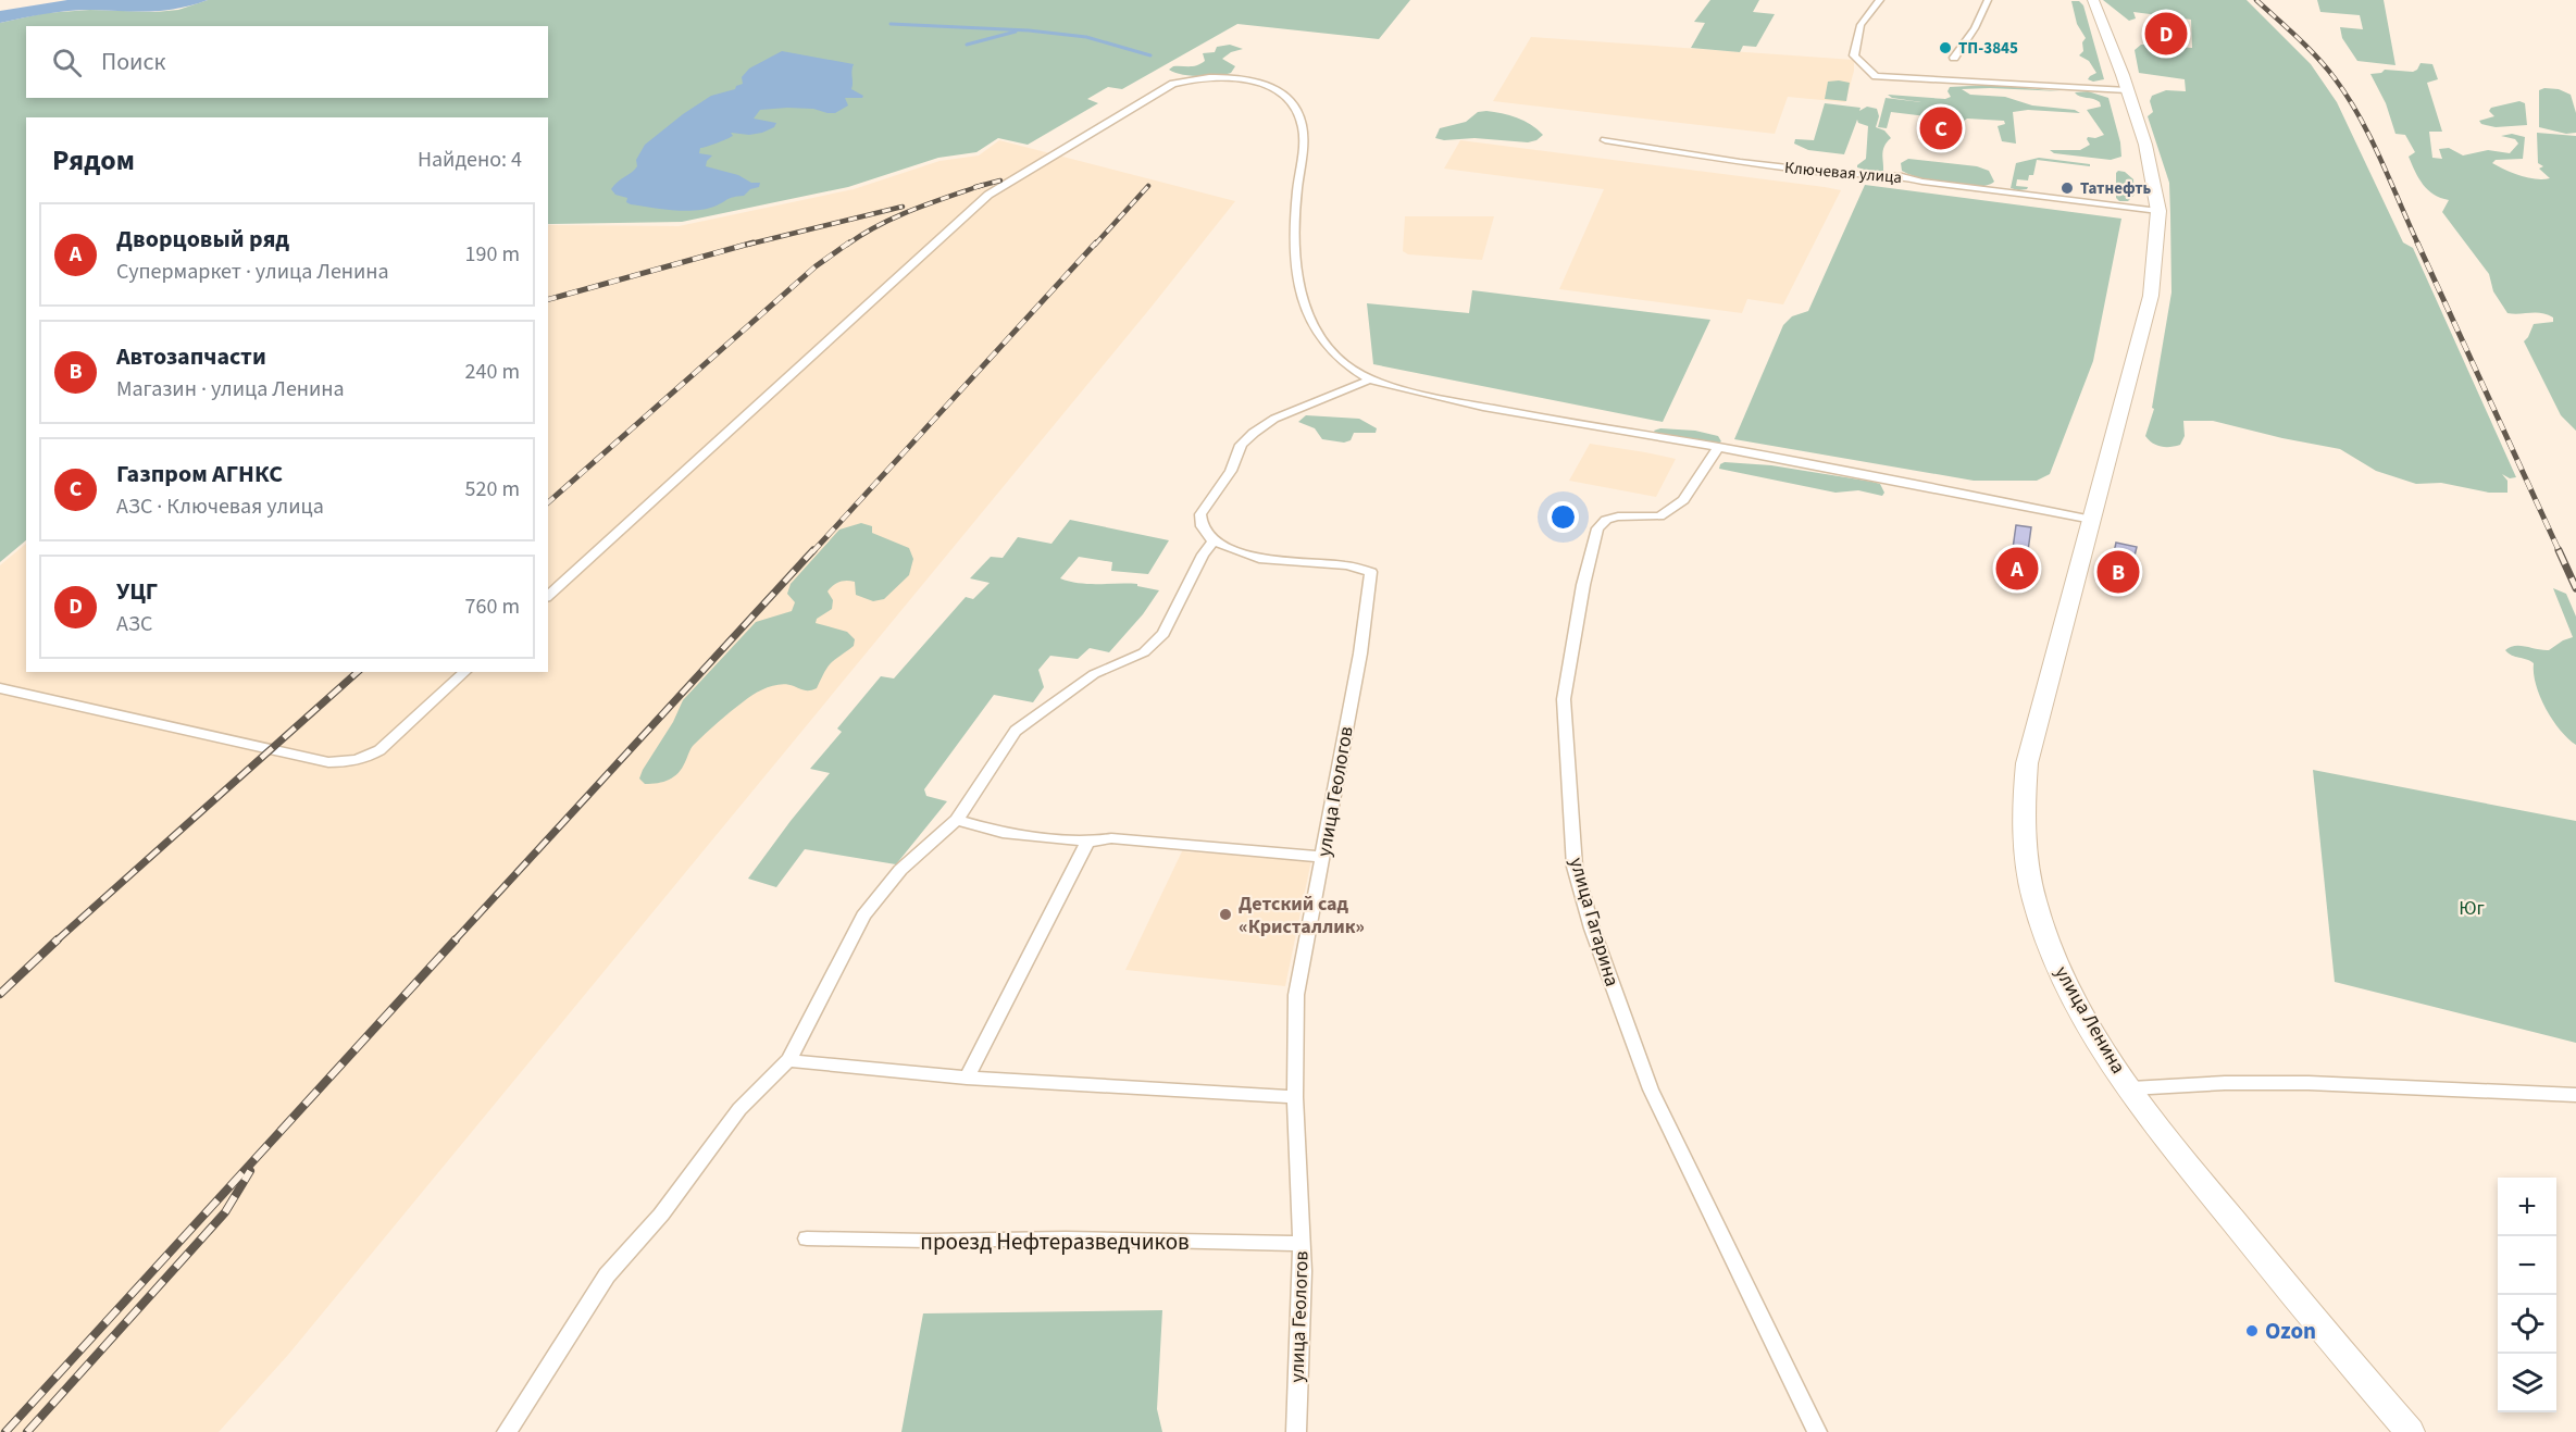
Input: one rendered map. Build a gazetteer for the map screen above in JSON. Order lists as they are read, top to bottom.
{
  "streets": {
    "main road": ["улица Ленина"],
    "street": [
      "Ключевая улица",
      "улица Геологов",
      "улица Гагарина",
      "проезд Нефтеразведчиков"
    ]
  },
  "crossings": [
    ["Ключевая улица", "улица Ленина"],
    ["улица Геологов", "проезд Нефтеразведчиков"]
  ],
  "parks": ["Юг"],
  "places": [
    "ТП-3845",
    "Татнефть",
    "Детский сад «Кристаллик»",
    "Ozon"
  ],
  "page": {
    "pins": [
      "D",
      "C",
      "A",
      "B"
    ],
    "search": "Поиск",
    "heading": ["Рядом", "Найдено: 4"],
    "list": [
      {
        "mark": "A",
        "name": "Дворцовый ряд",
        "note": "Супермаркет · улица Ленина",
        "value": "190 m"
      },
      {
        "mark": "B",
        "name": "Автозапчасти",
        "note": "Магазин · улица Ленина",
        "value": "240 m"
      },
      {
        "mark": "C",
        "name": "Газпром АГНКС",
        "note": "АЗС · Ключевая улица",
        "value": "520 m"
      },
      {
        "mark": "D",
        "name": "УЦГ",
        "note": "АЗС",
        "value": "760 m"
      }
    ],
    "map_buttons": ["+", "−"]
  }
}
